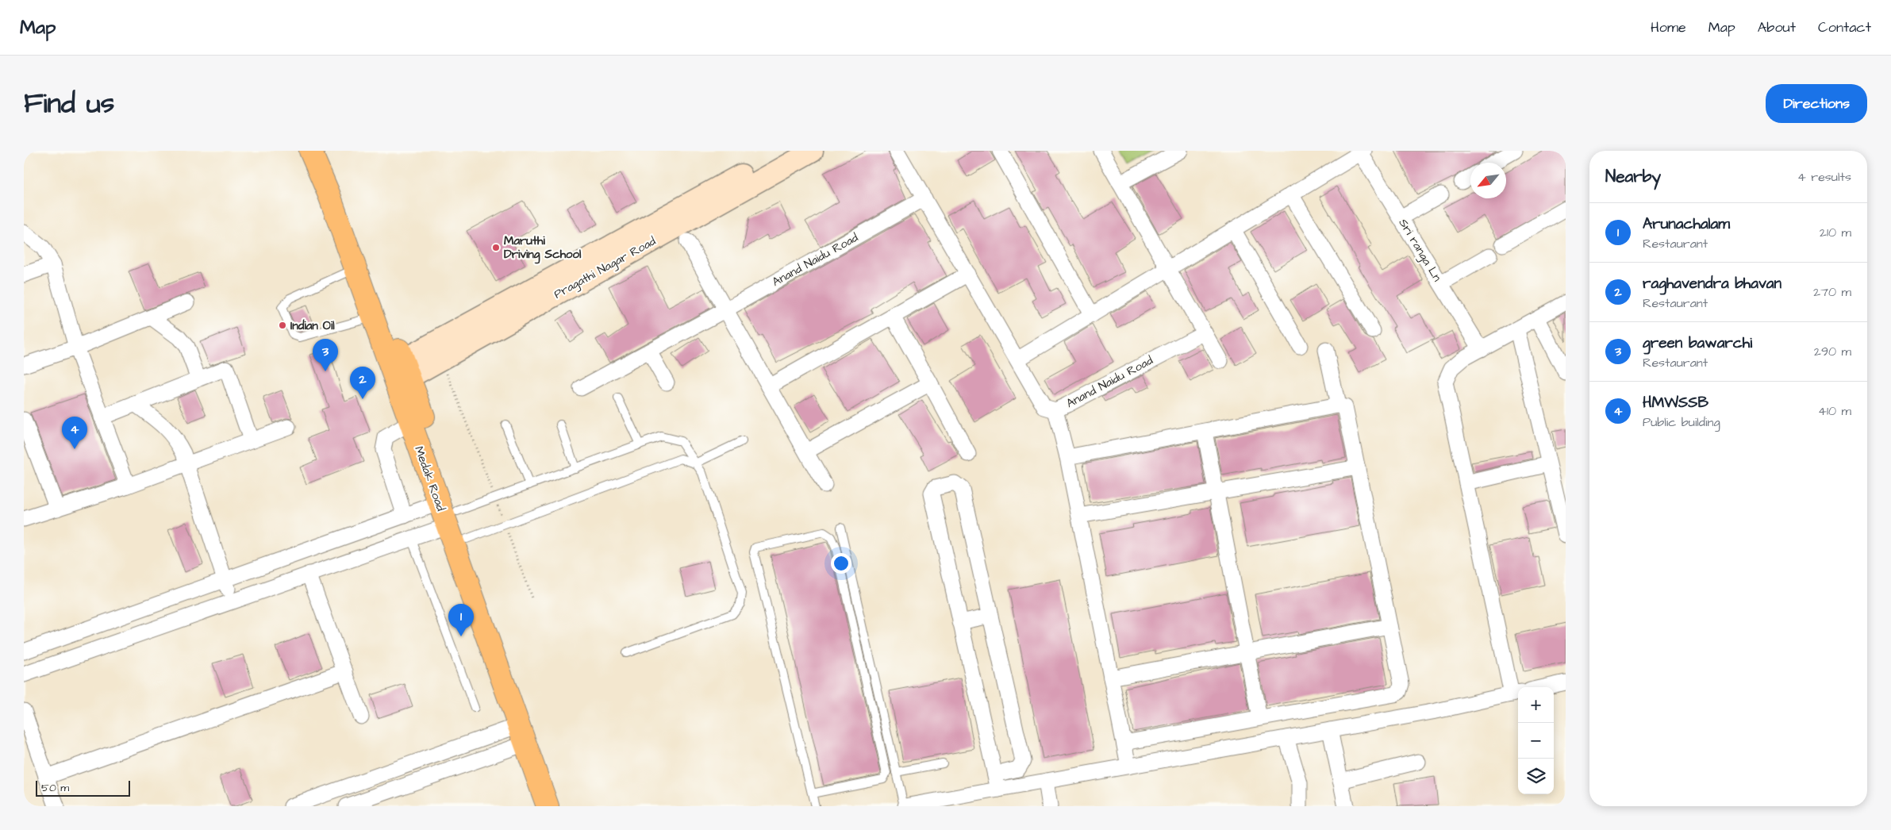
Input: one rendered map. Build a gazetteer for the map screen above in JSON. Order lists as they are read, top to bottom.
{
  "streets": {
    "main road": ["Pragathi Nagar Road", "Medak Road"],
    "street": ["Sri ranga Ln", "Anand Naidu Road"]
  },
  "crossings": [
    ["Pragathi Nagar Road", "Medak Road"]
  ],
  "places": ["Maruthi Driving School", "Indian Oil"],
  "scale_bar": "50 m",
  "north": "bottom left",
  "page": {
    "header": "Map",
    "nav": [
      "Home",
      "Map",
      "About",
      "Contact"
    ],
    "title": "Find us",
    "buttons": "Directions",
    "heading": ["Nearby", "4 results"],
    "list": [
      {
        "mark": "1",
        "name": "Arunachalam",
        "note": "Restaurant",
        "value": "210 m"
      },
      {
        "mark": "2",
        "name": "raghavendra bhavan",
        "note": "Restaurant",
        "value": "270 m"
      },
      {
        "mark": "3",
        "name": "green bawarchi",
        "note": "Restaurant",
        "value": "290 m"
      },
      {
        "mark": "4",
        "name": "HMWSSB",
        "note": "Public building",
        "value": "410 m"
      }
    ],
    "pins": [
      "3",
      "2",
      "4",
      "1"
    ],
    "map_buttons": ["+", "−"],
    "scale": "50 m"
  }
}
